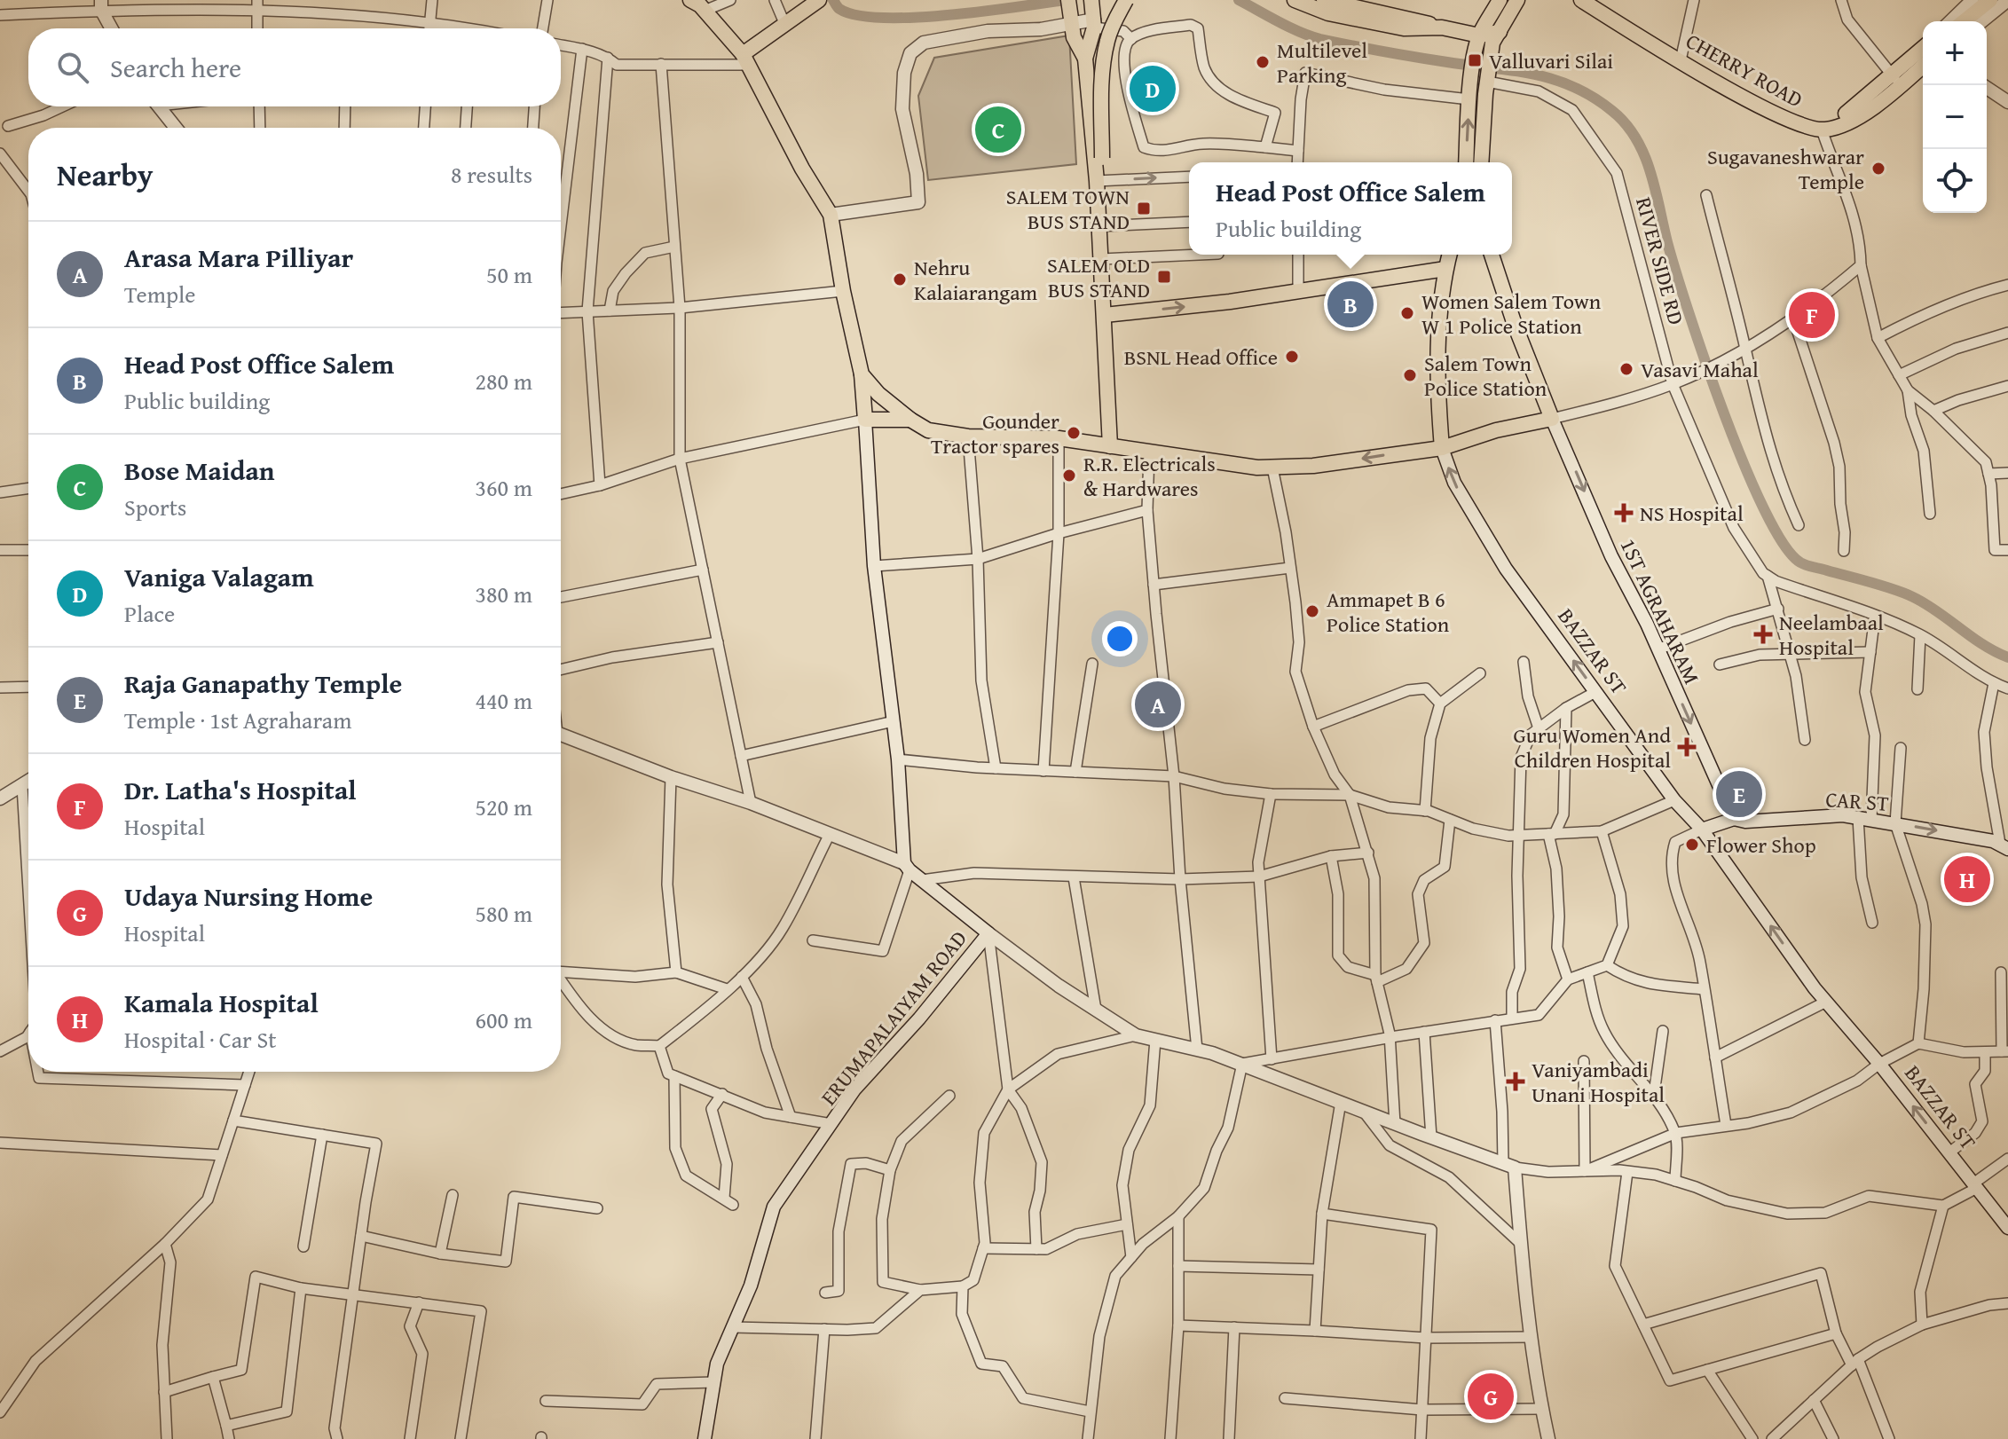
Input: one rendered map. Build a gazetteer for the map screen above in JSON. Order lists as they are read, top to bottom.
{
  "streets": {
    "main road": [
      "CHERRY ROAD",
      "1ST AGRAHARAM",
      "BAZZAR ST",
      "CAR ST",
      "ERUMAPALAIYAM ROAD"
    ],
    "street": ["RIVER SIDE RD"]
  },
  "crossings": [
    ["1ST AGRAHARAM", "CAR ST"],
    ["BAZZAR ST", "CAR ST"]
  ],
  "one_way": ["1ST AGRAHARAM", "BAZZAR ST", "CAR ST"],
  "places": {
    "transit": ["Valluvari Silai", "SALEM TOWN BUS STAND", "SALEM OLD BUS STAND"],
    "other": [
      "Multilevel Parking",
      "Sugavaneshwarar Temple",
      "Nehru Kalaiarangam",
      "Women Salem Town W 1 Police Station",
      "BSNL Head Office",
      "Vasavi Mahal",
      "Salem Town Police Station",
      "Gounder Tractor spares",
      "R.R. Electricals & Hardwares",
      "Ammapet B 6 Police Station",
      "Flower Shop"
    ],
    "health": [
      "NS Hospital",
      "Neelambaal Hospital",
      "Guru Women And Children Hospital",
      "Vaniyambadi Unani Hospital"
    ]
  },
  "page": {
    "map_buttons": ["+", "−"],
    "search": "Search here",
    "pins": [
      "D",
      "C",
      "B",
      "F",
      "A",
      "E",
      "H",
      "G"
    ],
    "heading": ["Nearby", "8 results"],
    "popup": ["Head Post Office Salem", "Public building"],
    "list": [
      {
        "mark": "A",
        "name": "Arasa Mara Pilliyar",
        "note": "Temple",
        "value": "50 m"
      },
      {
        "mark": "B",
        "name": "Head Post Office Salem",
        "note": "Public building",
        "value": "280 m"
      },
      {
        "mark": "C",
        "name": "Bose Maidan",
        "note": "Sports",
        "value": "360 m"
      },
      {
        "mark": "D",
        "name": "Vaniga Valagam",
        "note": "Place",
        "value": "380 m"
      },
      {
        "mark": "E",
        "name": "Raja Ganapathy Temple",
        "note": "Temple · 1st Agraharam",
        "value": "440 m"
      },
      {
        "mark": "F",
        "name": "Dr. Latha's Hospital",
        "note": "Hospital",
        "value": "520 m"
      },
      {
        "mark": "G",
        "name": "Udaya Nursing Home",
        "note": "Hospital",
        "value": "580 m"
      },
      {
        "mark": "H",
        "name": "Kamala Hospital",
        "note": "Hospital · Car St",
        "value": "600 m"
      }
    ]
  }
}
